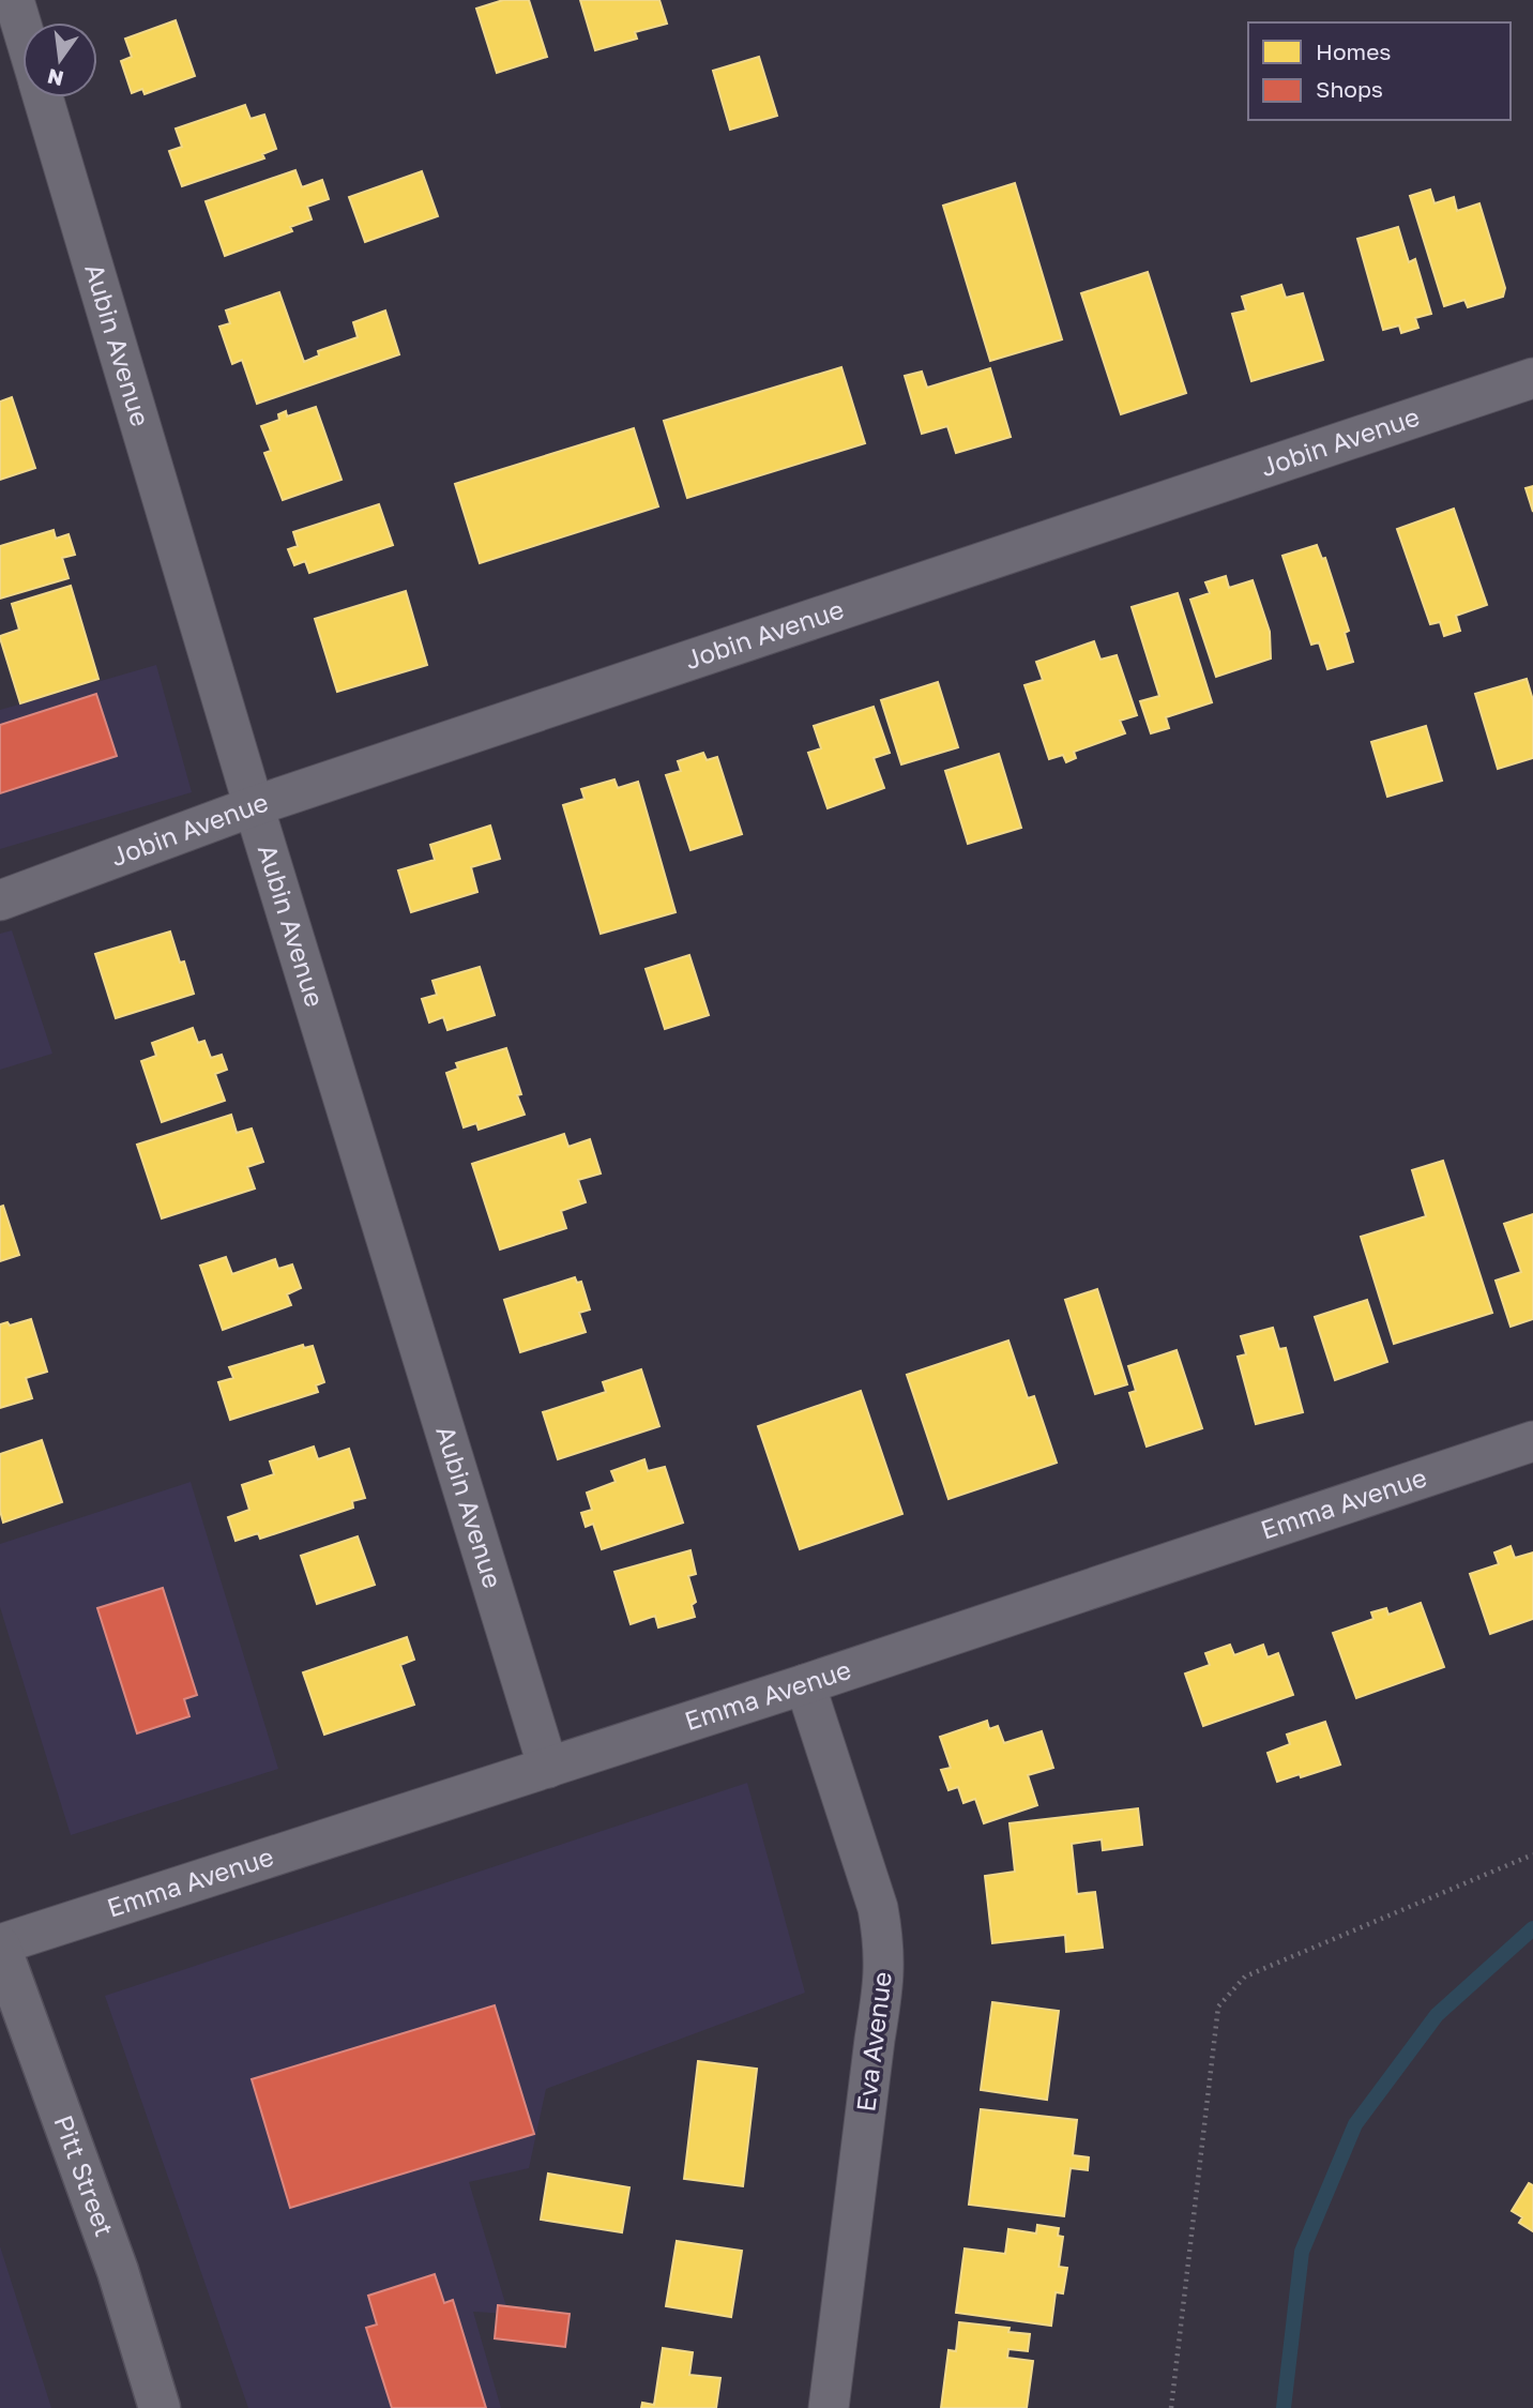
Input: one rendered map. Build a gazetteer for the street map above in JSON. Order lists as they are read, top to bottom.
{
  "streets": {
    "street": [
      "Aubin Avenue",
      "Jobin Avenue",
      "Emma Avenue",
      "Eva Avenue",
      "Pitt Street"
    ]
  },
  "crossings": [
    ["Aubin Avenue", "Jobin Avenue"],
    ["Aubin Avenue", "Emma Avenue"],
    ["Emma Avenue", "Eva Avenue"],
    ["Emma Avenue", "Pitt Street"]
  ],
  "legend": ["Homes", "Shops"],
  "north": "bottom"
}
